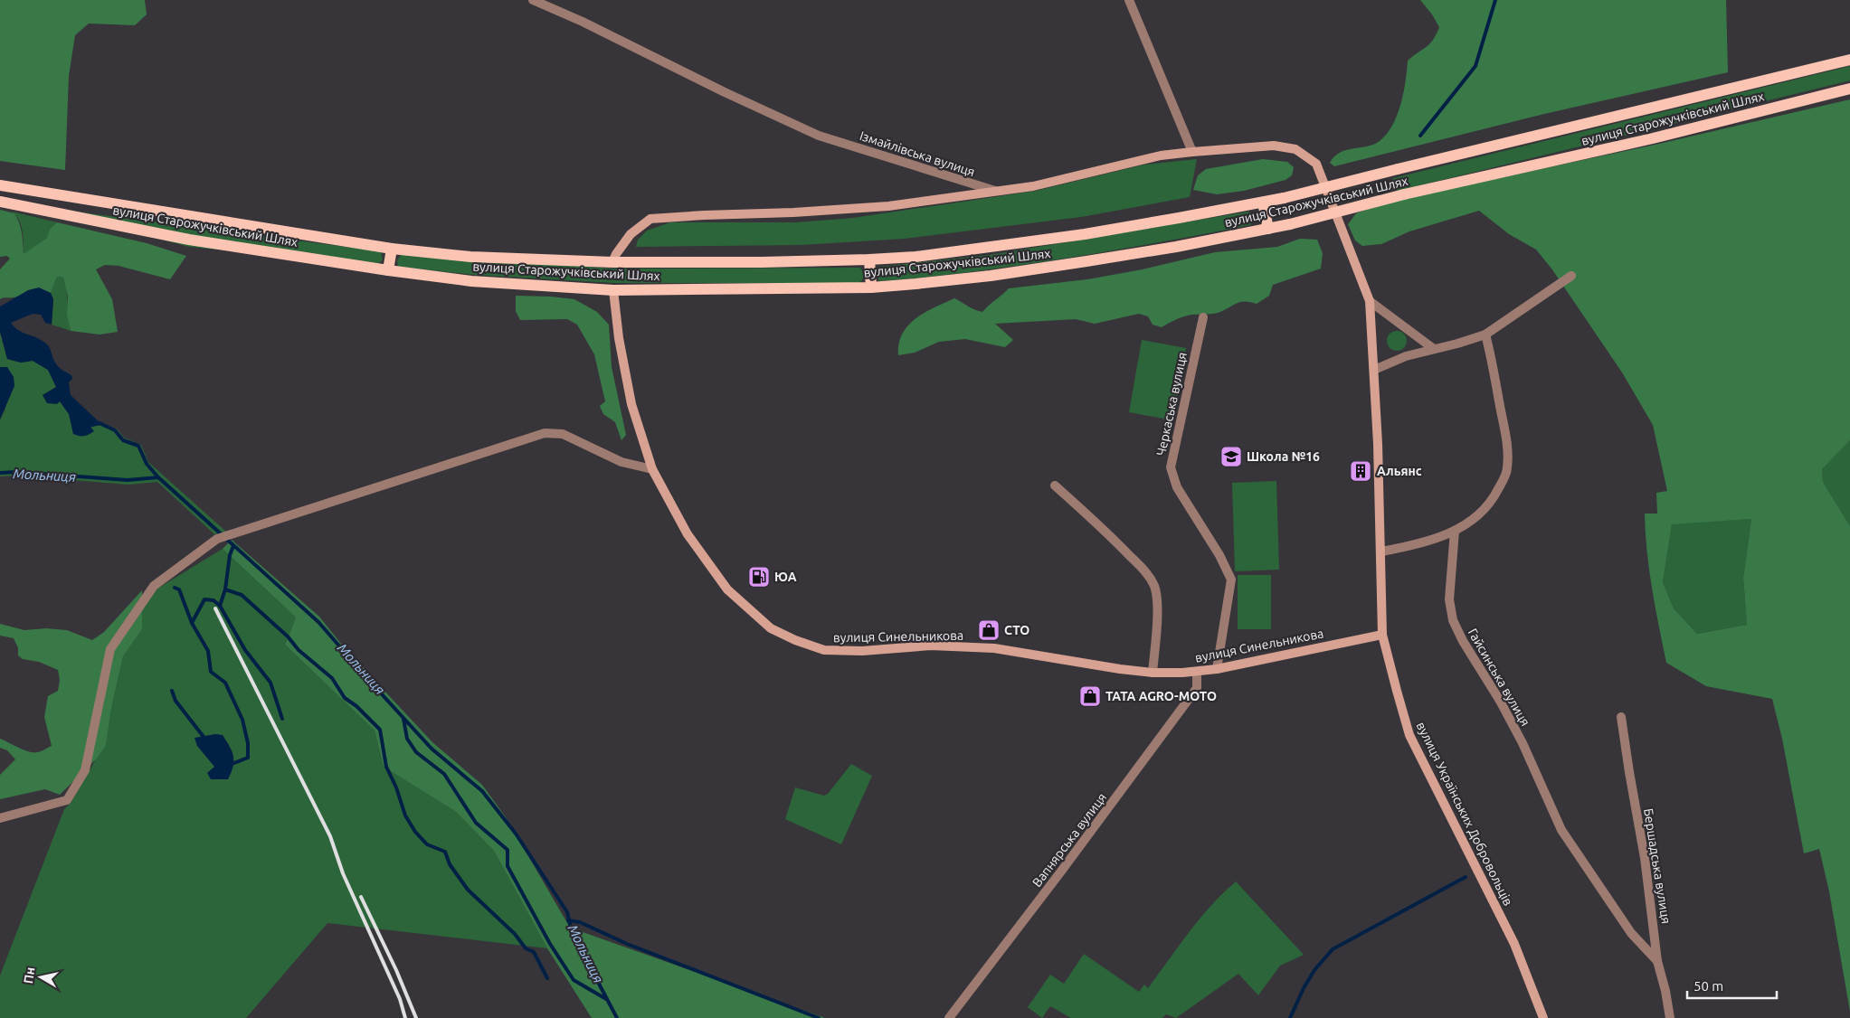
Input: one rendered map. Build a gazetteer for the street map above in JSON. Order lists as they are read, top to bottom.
{
  "streets": {
    "main road": ["вулиця Старожучківський Шлях"],
    "street": [
      "Ізмайлівська вулиця",
      "Черкаська вулиця",
      "вулиця Синельникова",
      "Гайсинська вулиця",
      "вулиця Українських Добровольців",
      "Вапнярська вулиця",
      "Бершадська вулиця"
    ]
  },
  "crossings": [
    ["вулиця Старожучківський Шлях", "вулиця Синельникова"],
    ["Ізмайлівська вулиця", "вулиця Українських Добровольців"],
    ["Черкаська вулиця", "вулиця Синельникова"],
    ["вулиця Синельникова", "вулиця Українських Добровольців"],
    ["вулиця Синельникова", "Вапнярська вулиця"],
    ["Гайсинська вулиця", "Бершадська вулиця"]
  ],
  "water": ["Мольниця"],
  "places": {
    "school or university": ["Школа №16"],
    "building": ["Альянс"],
    "fuel station": ["ЮА"],
    "shop": ["СТО", "TATA AGRO-MOTO"]
  },
  "scale_bar": "50 m",
  "north": "left"
}
